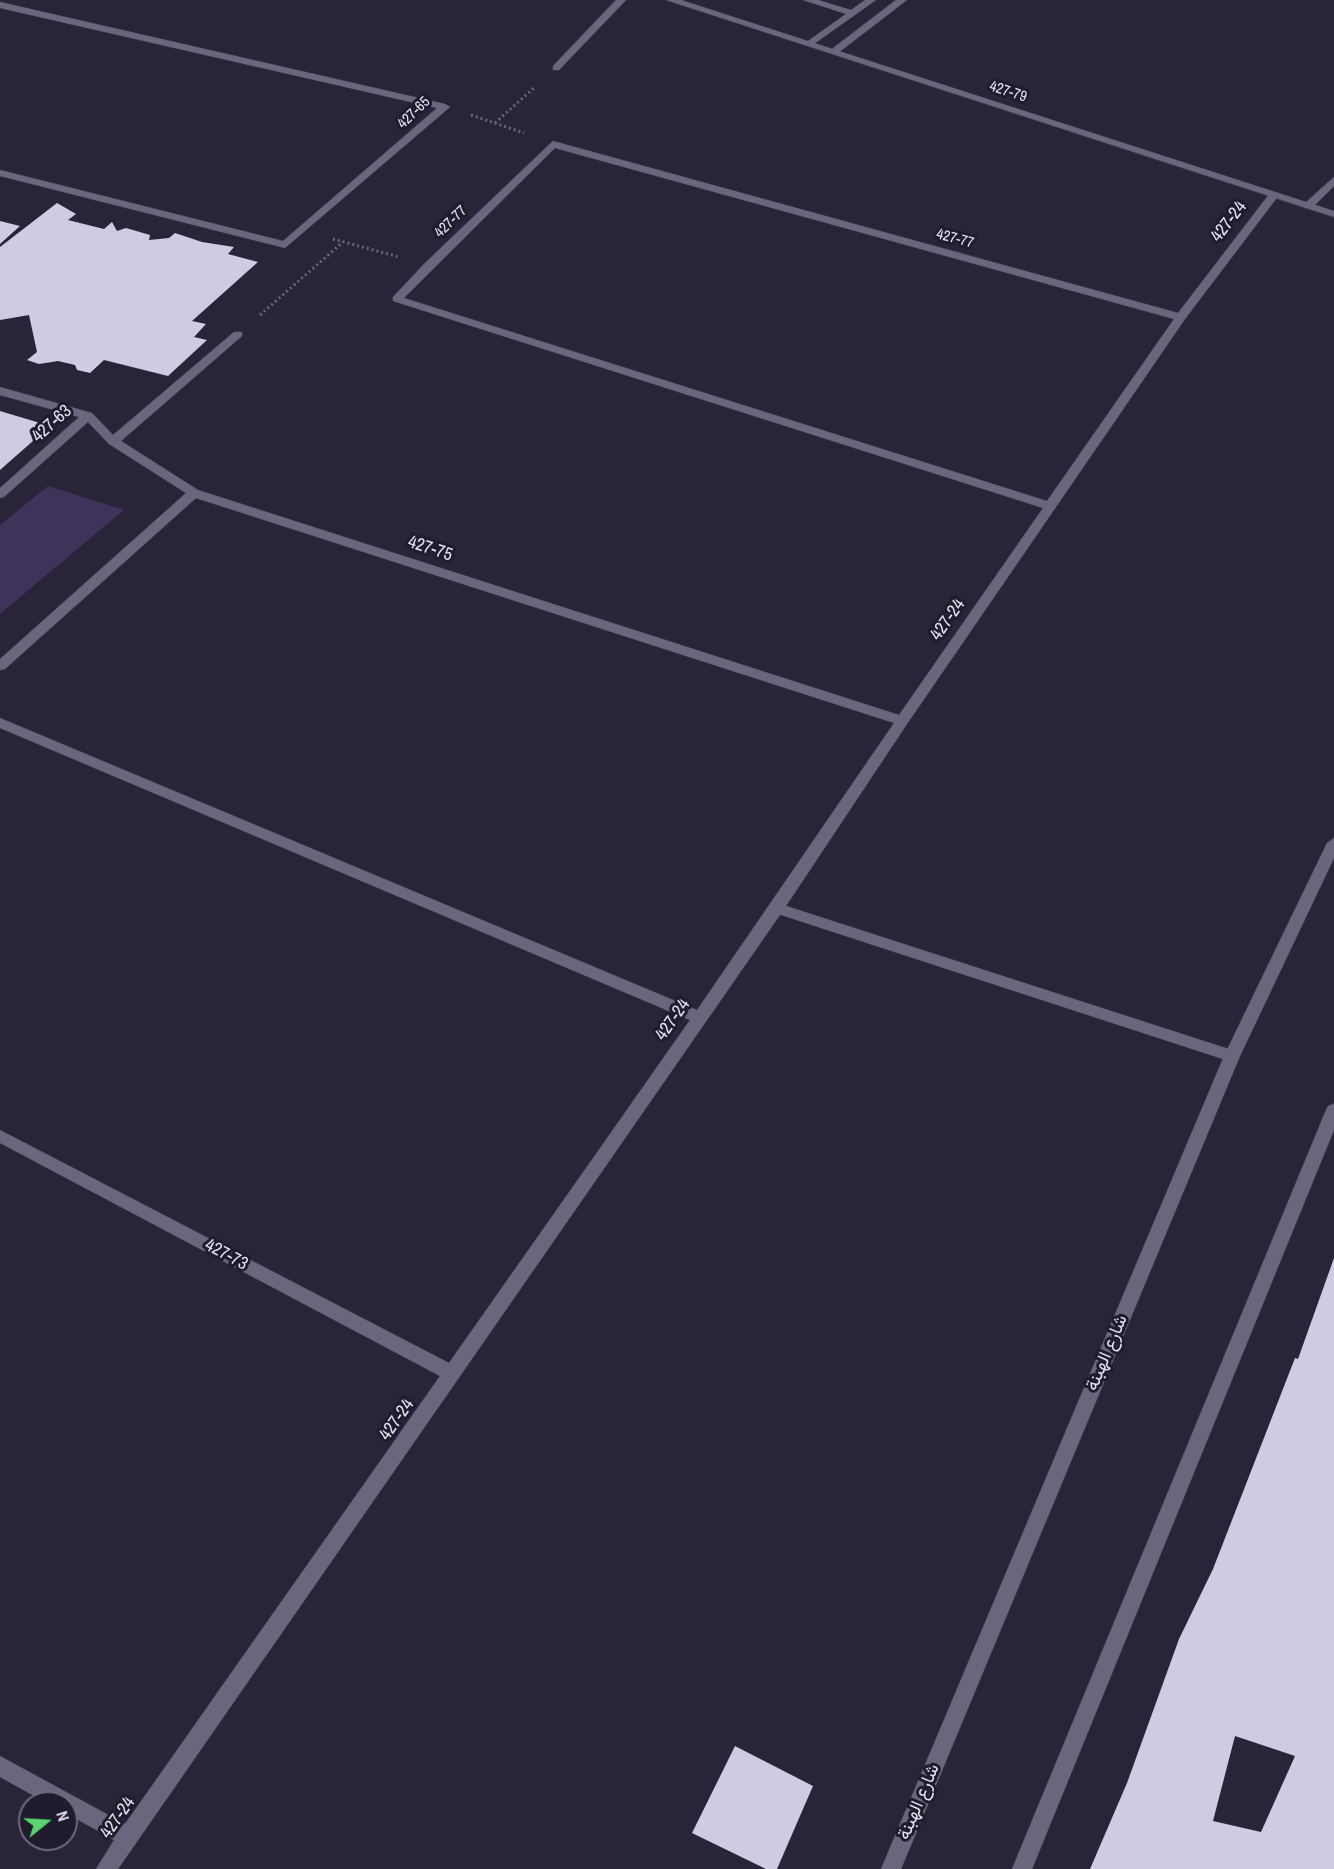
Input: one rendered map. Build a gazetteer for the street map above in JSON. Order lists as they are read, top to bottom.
{
  "streets": {
    "street": [
      "427-79",
      "427-65",
      "427-77",
      "427-24",
      "427-63",
      "427-75",
      "427-73",
      "شارع الهبنة"
    ]
  },
  "crossings": [
    ["427-79", "427-24"],
    ["427-77", "427-24"],
    ["427-24", "427-75"],
    ["427-24", "427-73"],
    ["427-63", "427-75"]
  ],
  "north": "right"
}
